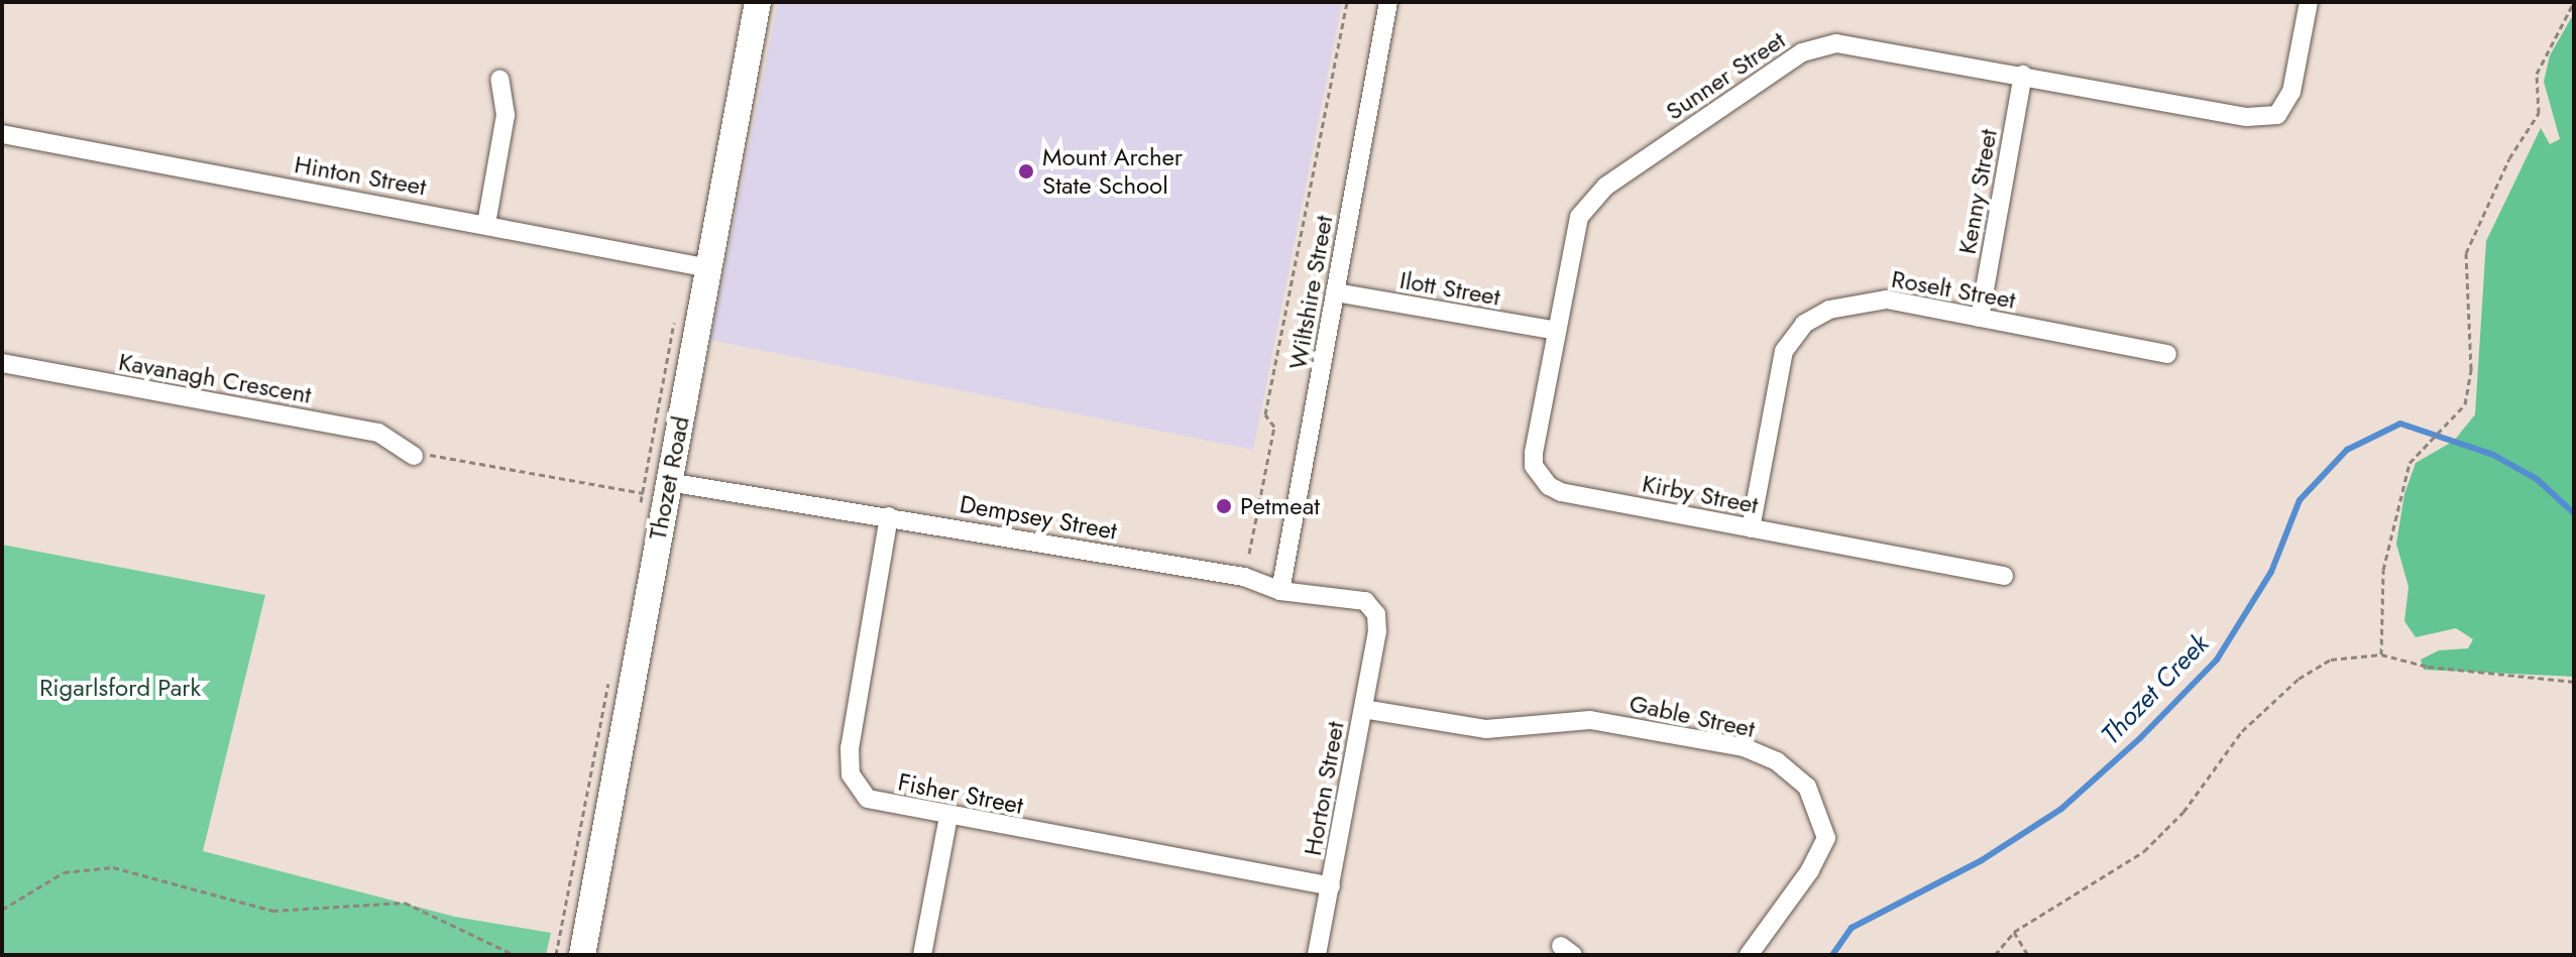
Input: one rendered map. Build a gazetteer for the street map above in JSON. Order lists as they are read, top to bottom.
{
  "streets": {
    "street": [
      "Sunner Street",
      "Hinton Street",
      "Kenny Street",
      "Ilott Street",
      "Roselt Street",
      "Wiltshire Street",
      "Kavanagh Crescent",
      "Thozet Road",
      "Kirby Street",
      "Dempsey Street",
      "Gable Street",
      "Horton Street",
      "Fisher Street"
    ]
  },
  "crossings": [
    ["Sunner Street", "Kenny Street"],
    ["Sunner Street", "Ilott Street"],
    ["Sunner Street", "Kirby Street"],
    ["Hinton Street", "Thozet Road"],
    ["Kenny Street", "Roselt Street"],
    ["Ilott Street", "Wiltshire Street"],
    ["Ilott Street", "Kirby Street"],
    ["Roselt Street", "Kirby Street"],
    ["Wiltshire Street", "Dempsey Street"],
    ["Thozet Road", "Dempsey Street"],
    ["Dempsey Street", "Horton Street"],
    ["Dempsey Street", "Fisher Street"],
    ["Gable Street", "Horton Street"],
    ["Horton Street", "Fisher Street"]
  ],
  "water": ["Thozet Creek"],
  "parks": ["Rigarlsford Park"],
  "places": ["Mount Archer State School", "Petmeat"]
}
